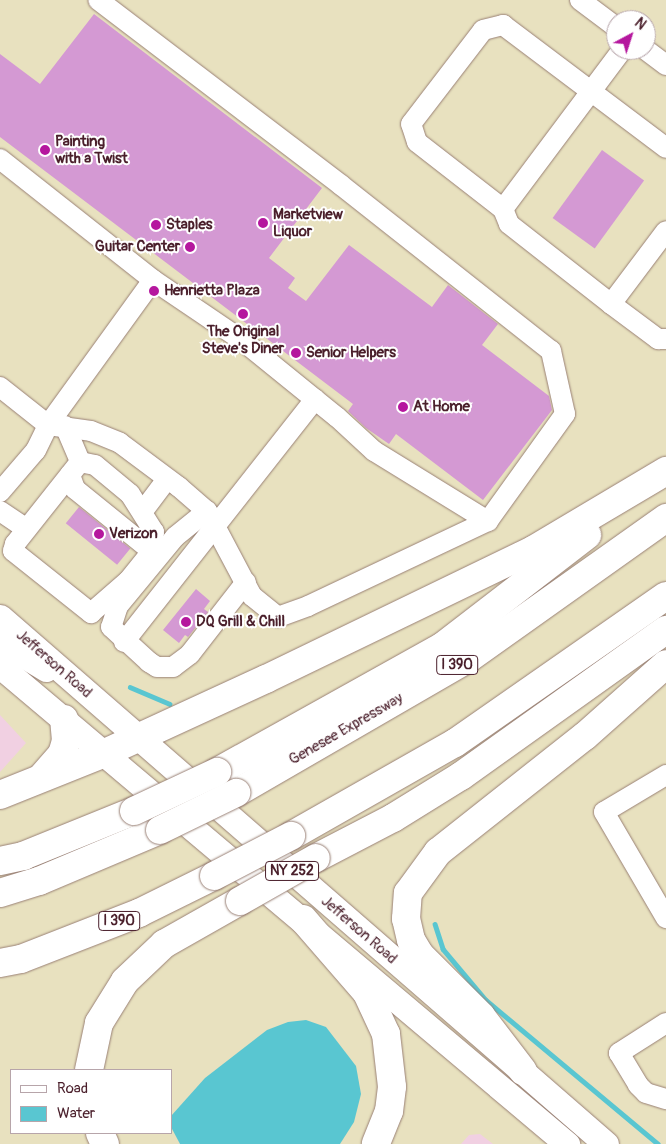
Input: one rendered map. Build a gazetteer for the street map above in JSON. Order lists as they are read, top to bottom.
{
  "streets": {
    "highway": ["I 390", "Genesee Expressway"],
    "main road": ["Jefferson Road", "NY 252"]
  },
  "places": [
    "Painting with a Twist",
    "Marketview Liquor",
    "Staples",
    "Guitar Center",
    "Henrietta Plaza",
    "The Original Steve's Diner",
    "Senior Helpers",
    "At Home",
    "Verizon",
    "DQ Grill & Chill"
  ],
  "legend": ["Road", "Water"],
  "north": "top right"
}
